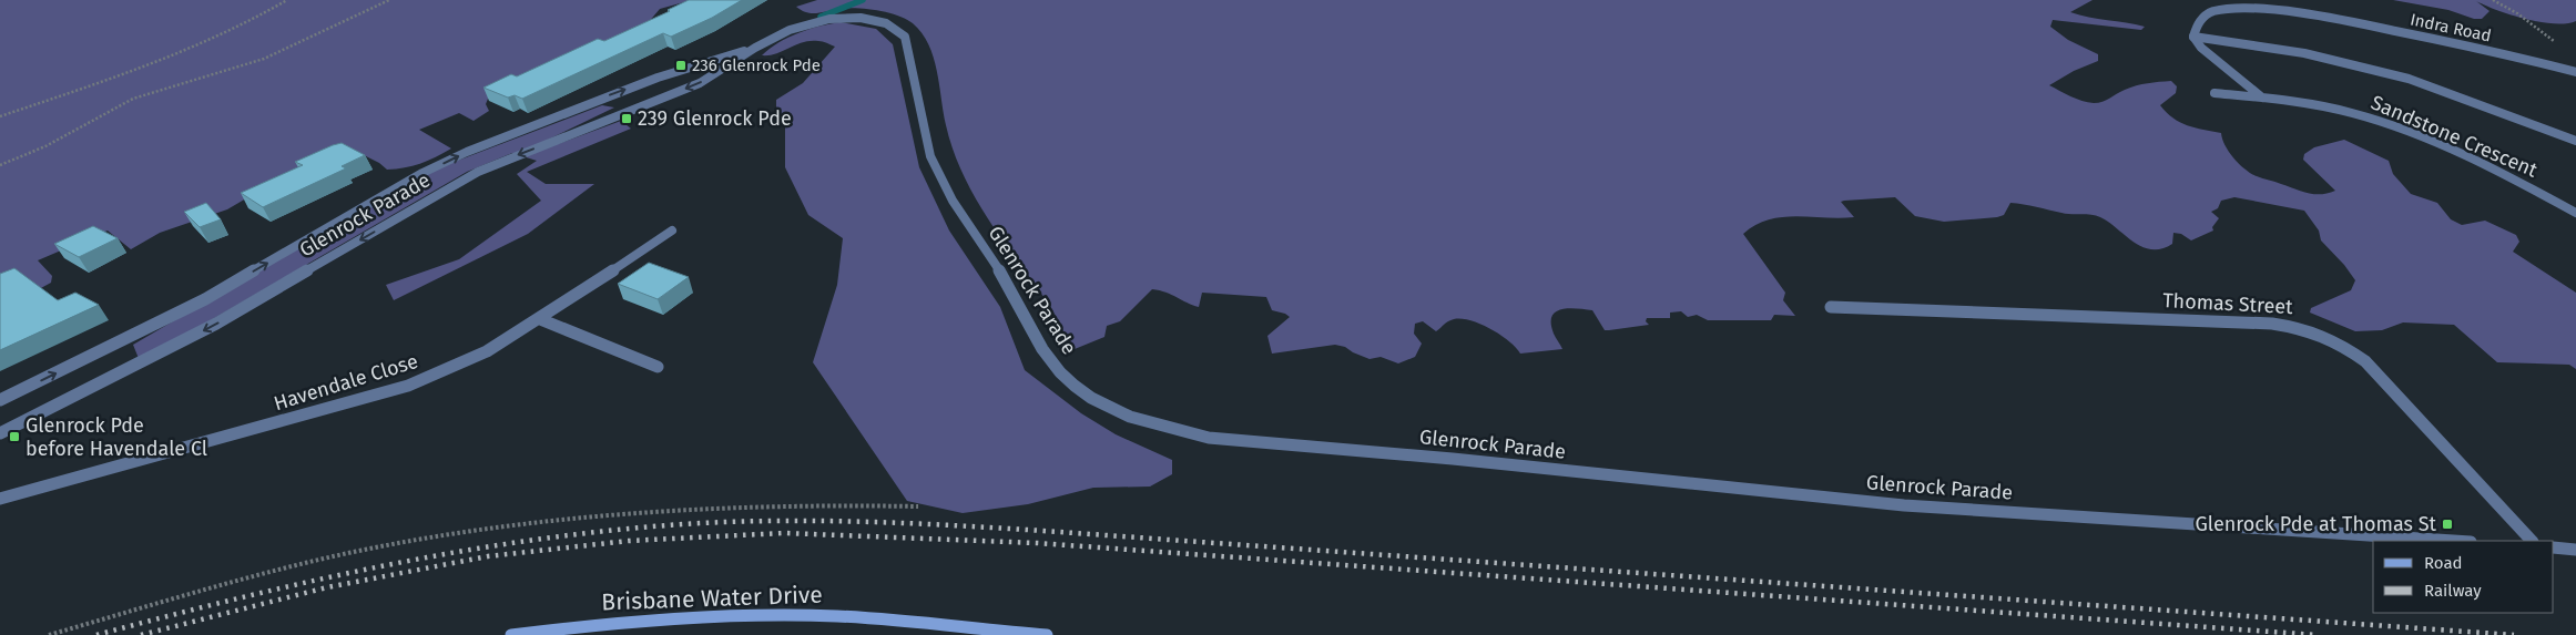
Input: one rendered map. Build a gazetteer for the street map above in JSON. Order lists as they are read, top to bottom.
{
  "streets": {
    "main road": ["Brisbane Water Drive"],
    "street": [
      "Indra Road",
      "Sandstone Crescent",
      "Glenrock Parade",
      "Thomas Street",
      "Havendale Close"
    ]
  },
  "places": {
    "transit": [
      "236 Glenrock Pde",
      "239 Glenrock Pde",
      "Glenrock Pde before Havendale Cl",
      "Glenrock Pde at Thomas St"
    ]
  },
  "legend": ["Road", "Railway"]
}
